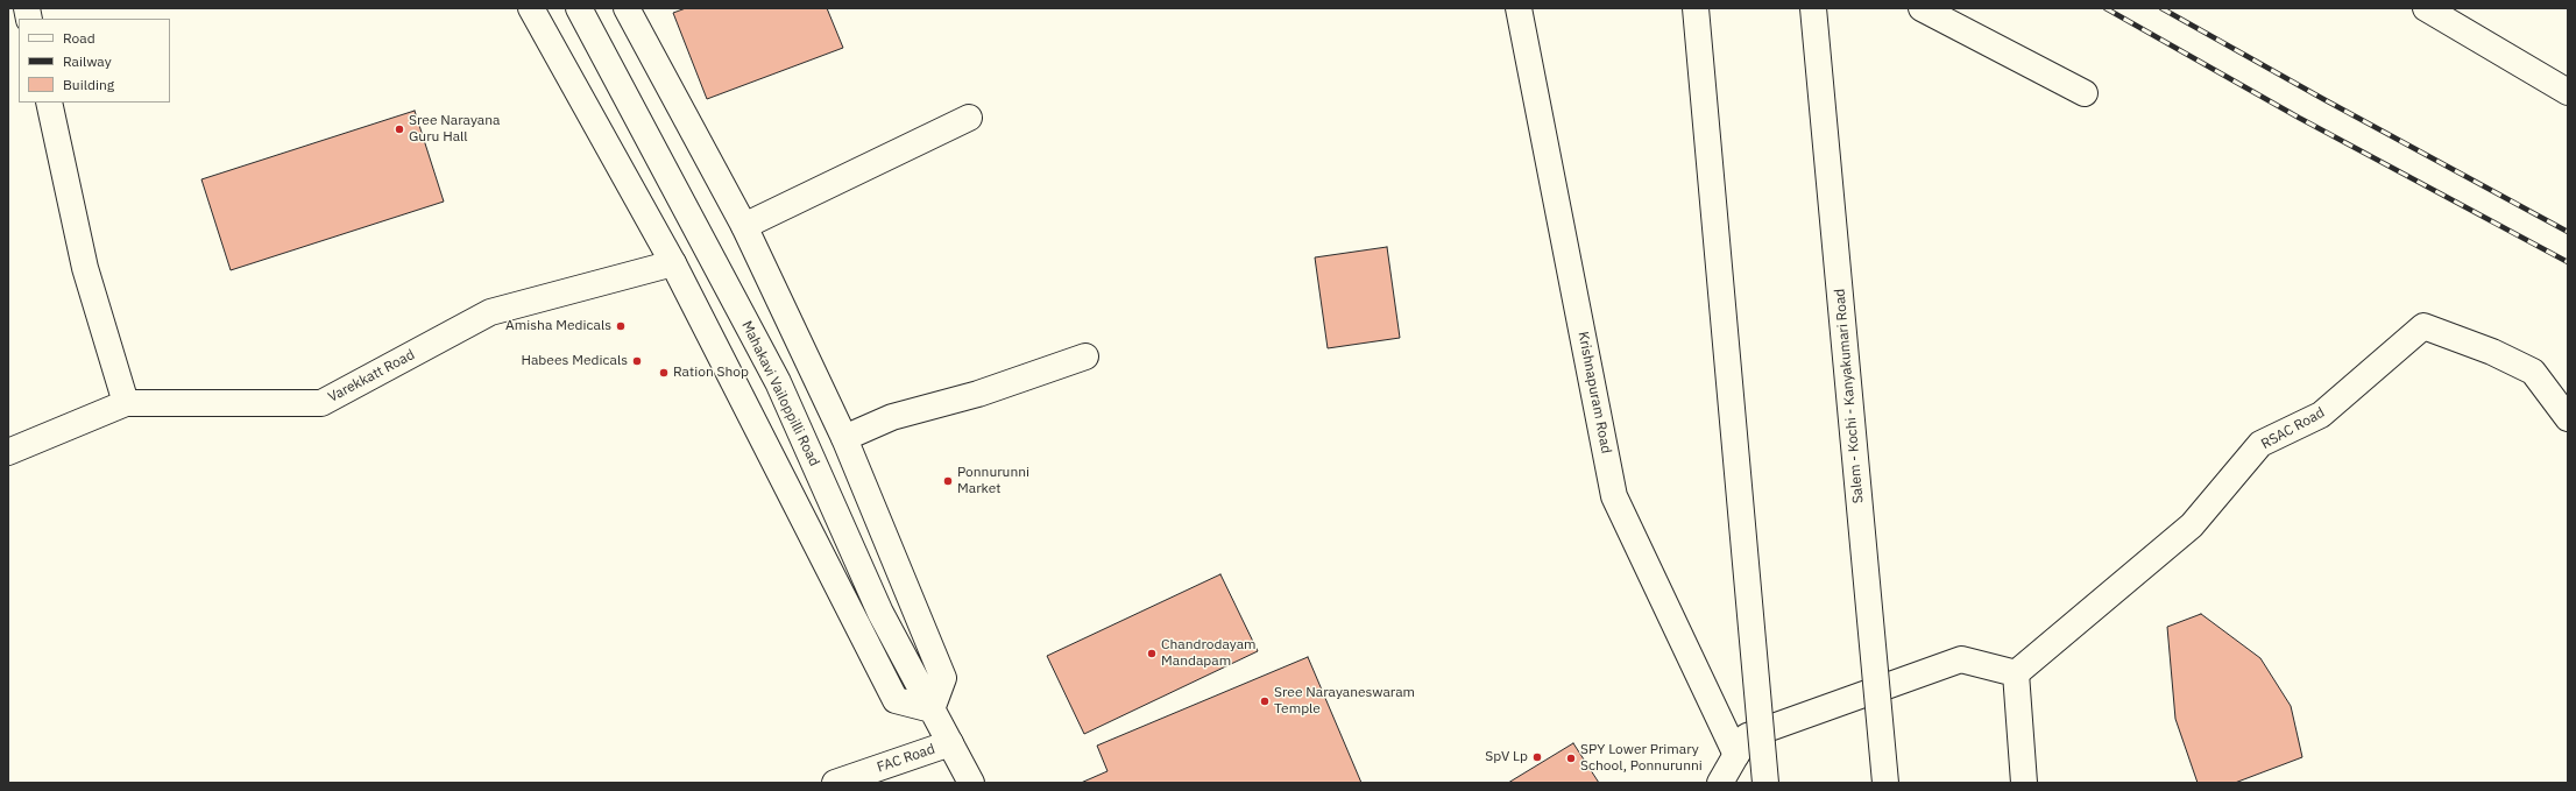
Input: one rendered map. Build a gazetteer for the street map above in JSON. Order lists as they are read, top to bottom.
{
  "streets": {
    "main road": [
      "Varekkatt Road",
      "Krishnapuram Road",
      "Mahakavi Vailoppilli Road",
      "Salem - Kochi - Kanyakumari Road",
      "RSAC Road",
      "FAC Road"
    ]
  },
  "crossings": [
    ["Mahakavi Vailoppilli Road", "FAC Road"]
  ],
  "places": [
    "Sree Narayana Guru Hall",
    "Amisha Medicals",
    "Habees Medicals",
    "Ration Shop",
    "Ponnurunni Market",
    "Chandrodayam Mandapam",
    "Sree Narayaneswaram Temple",
    "SpV Lp",
    "SPY Lower Primary School, Ponnurunni"
  ],
  "legend": ["Road", "Railway", "Building"]
}
